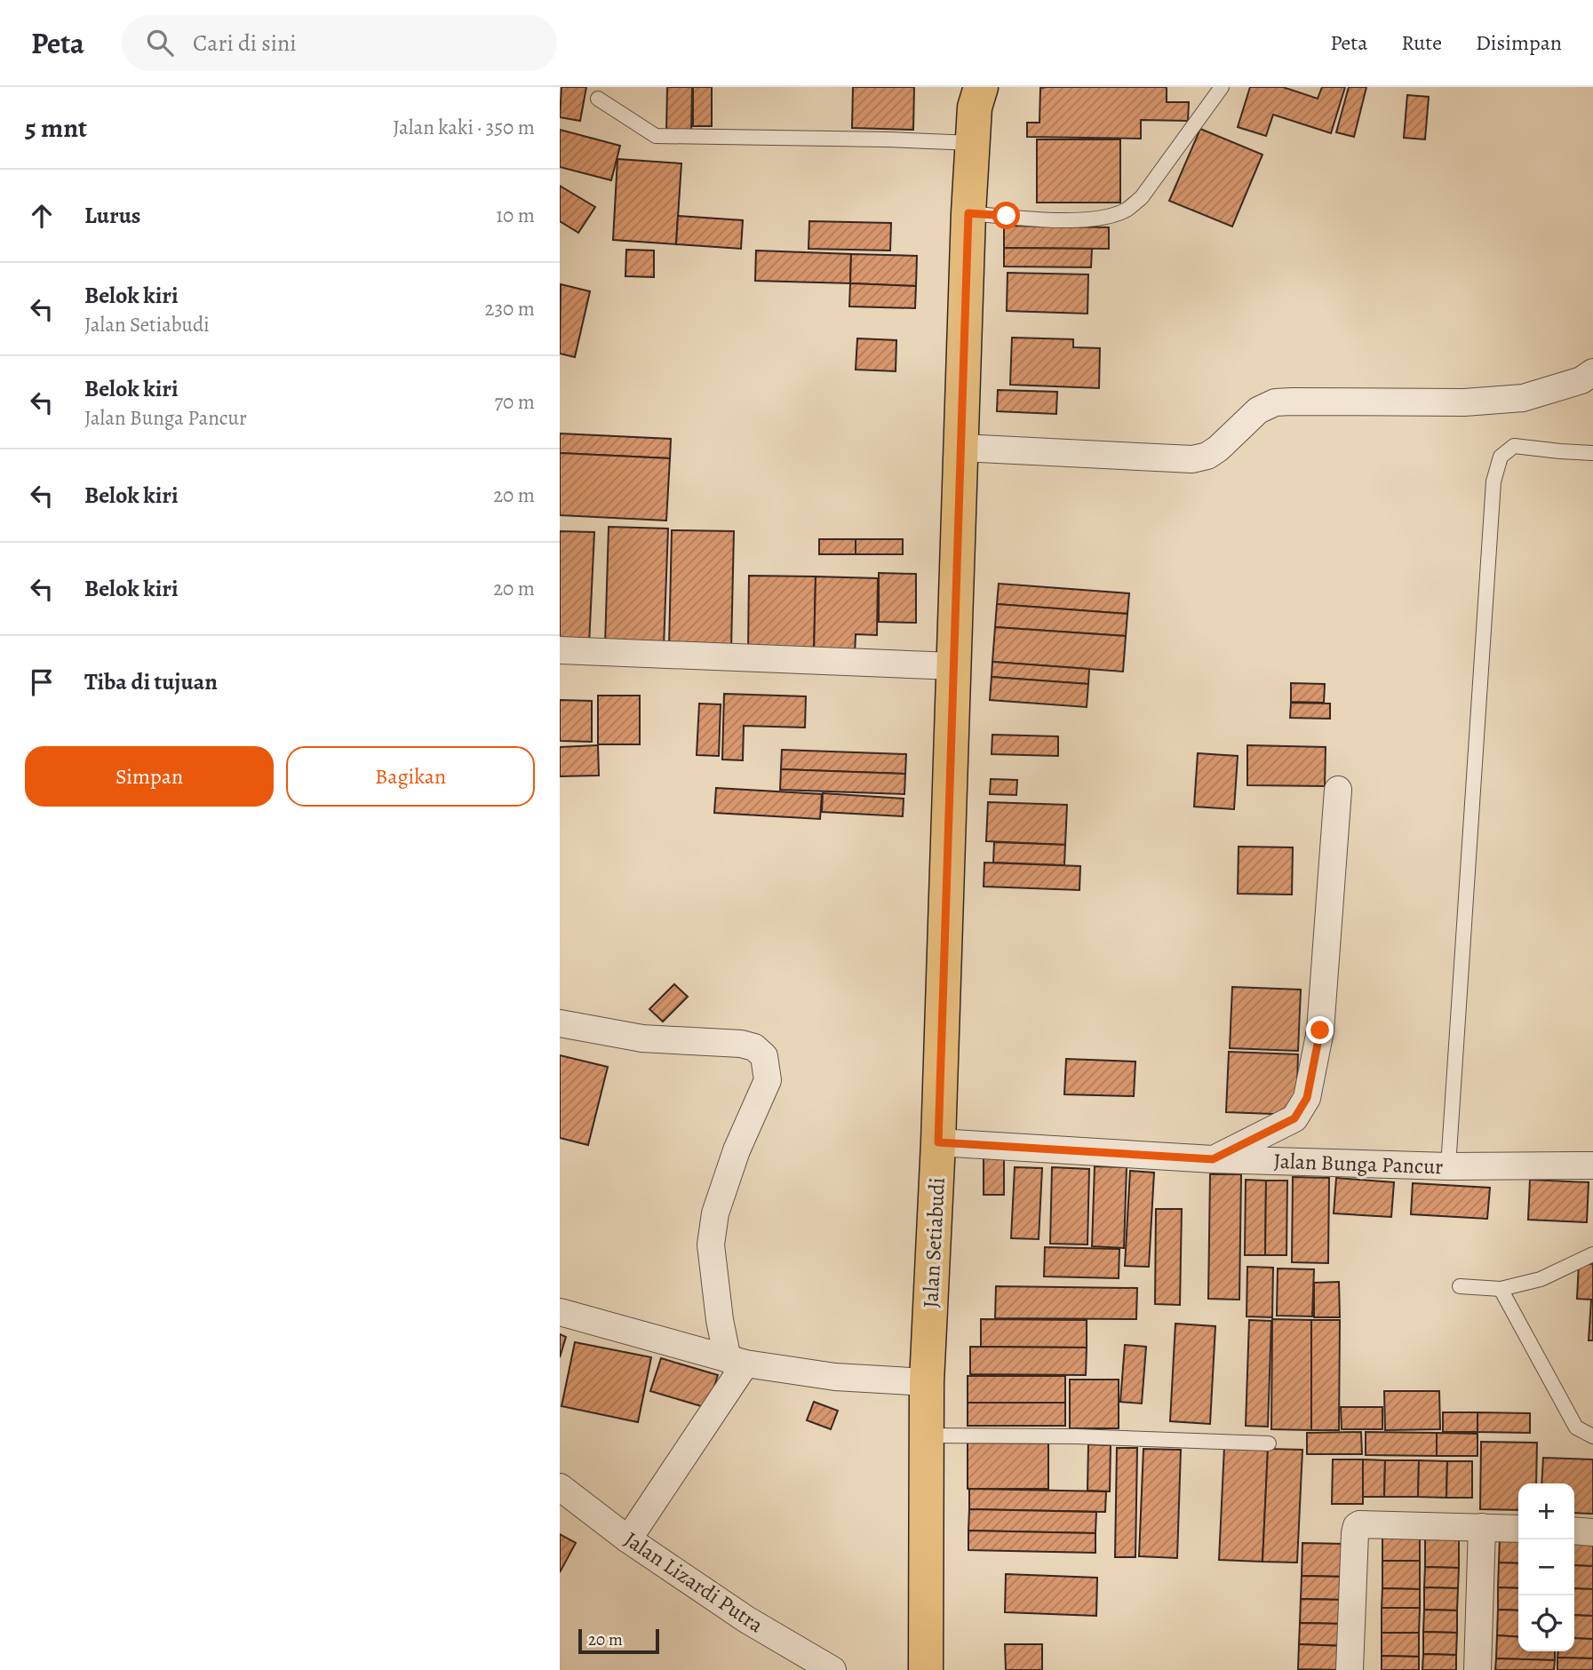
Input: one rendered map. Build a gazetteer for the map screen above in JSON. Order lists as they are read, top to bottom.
{
  "streets": {
    "main road": ["Jalan Setiabudi"],
    "street": ["Jalan Bunga Pancur", "Jalan Lizardi Putra"]
  },
  "crossings": [
    ["Jalan Bunga Pancur", "Jalan Setiabudi"]
  ],
  "scale_bar": "20 m",
  "page": {
    "header": "Peta",
    "search": "Cari di sini",
    "nav": ["Peta", "Rute", "Disimpan"],
    "heading": ["5 mnt", "Jalan kaki · 350 m"],
    "list": [
      ["Lurus", "10 m"],
      ["Belok kiri", "Jalan Setiabudi", "230 m"],
      ["Belok kiri", "Jalan Bunga Pancur", "70 m"],
      ["Belok kiri", "20 m"],
      ["Belok kiri", "20 m"],
      "Tiba di tujuan"
    ],
    "buttons": ["Simpan", "Bagikan"],
    "map_buttons": ["+", "−"],
    "scale": "20 m"
  }
}
